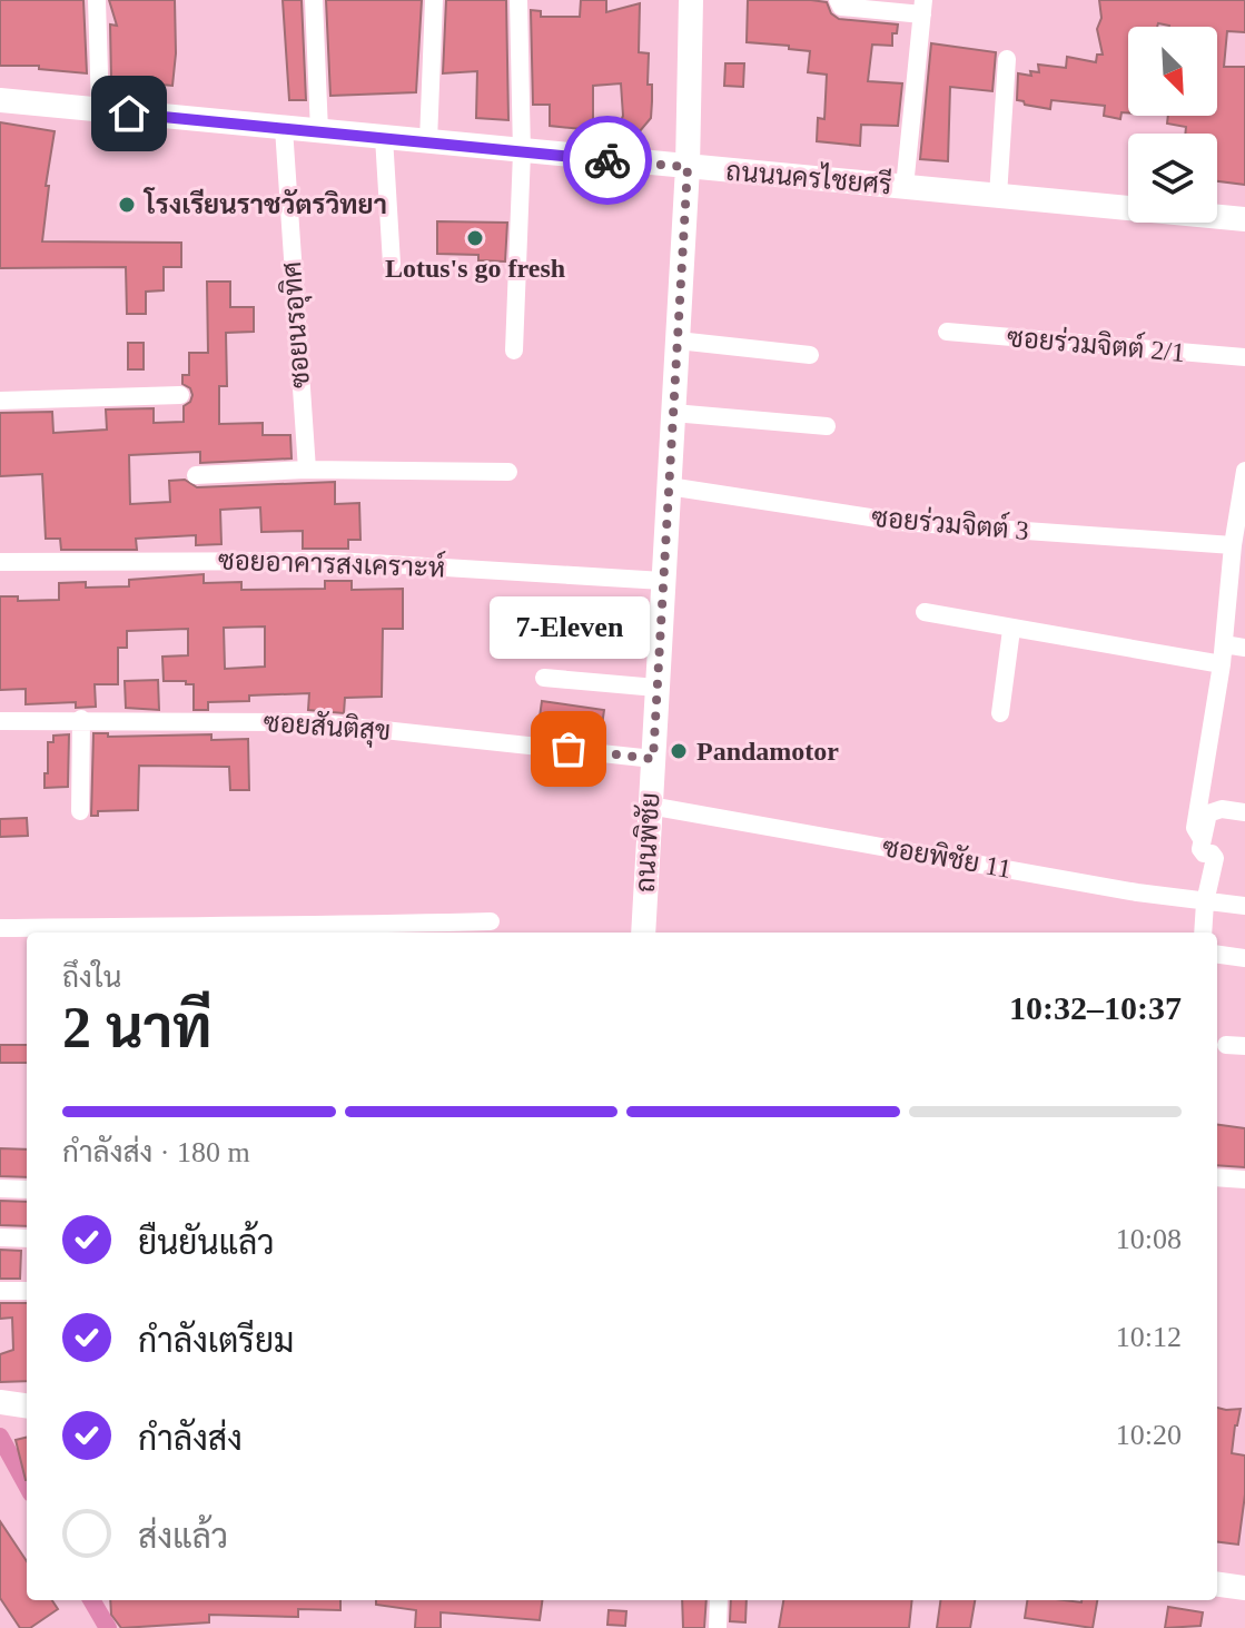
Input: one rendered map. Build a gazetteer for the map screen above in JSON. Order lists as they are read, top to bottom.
{
  "streets": {
    "main road": ["ถนนนครไชยศรี", "ถนนพิชัย"],
    "street": [
      "ซอยนรอุทิศ",
      "ซอยร่วมจิตต์ 2/1",
      "ซอยร่วมจิตต์ 3",
      "ซอยอาคารสงเคราะห์",
      "ซอยสันติสุข",
      "ซอยพิชัย 11"
    ]
  },
  "crossings": [
    ["ถนนนครไชยศรี", "ซอยนรอุทิศ"],
    ["ถนนนครไชยศรี", "ถนนพิชัย"],
    ["ซอยร่วมจิตต์ 3", "ถนนพิชัย"],
    ["ซอยอาคารสงเคราะห์", "ถนนพิชัย"],
    ["ซอยสันติสุข", "ถนนพิชัย"],
    ["ถนนพิชัย", "ซอยพิชัย 11"]
  ],
  "places": [
    "โรงเรียนราชวัตรวิทยา",
    "Lotus's go fresh",
    "7-Eleven",
    "Pandamotor"
  ],
  "north": "bottom right",
  "page": {
    "bubble": "7-Eleven",
    "heading": ["2 นาที", "ถึงใน", "10:32–10:37"],
    "bar": "กำลังส่ง · 180 m",
    "list": [
      ["ยืนยันแล้ว", "10:08"],
      ["กำลังเตรียม", "10:12"],
      ["กำลังส่ง", "10:20"],
      "ส่งแล้ว"
    ]
  }
}
